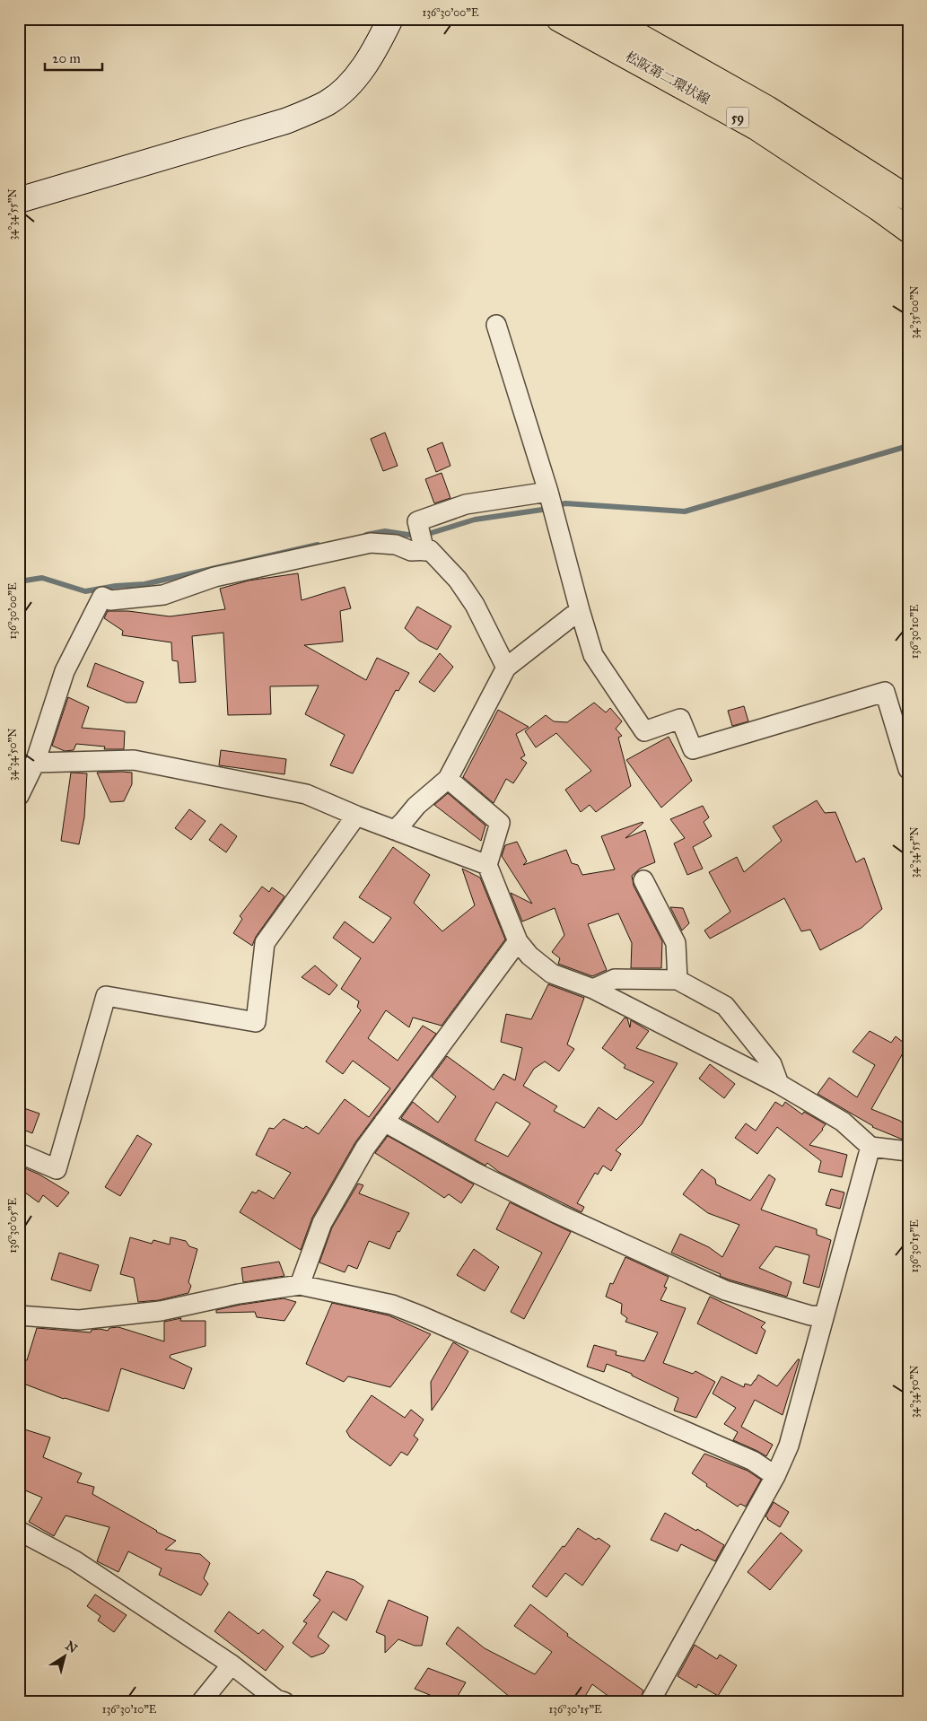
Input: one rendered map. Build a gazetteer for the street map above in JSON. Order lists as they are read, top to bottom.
{
  "streets": {
    "main road": ["松阪第二環状線", "59"]
  },
  "scale_bar": "20 m",
  "north": "top right",
  "coordinates": [
    "136°30'00\"E",
    "34°34'55\"N",
    "34°35'00\"N",
    "136°30'10\"E",
    "34°34'50\"N",
    "136°30'05\"E",
    "136°30'15\"E"
  ]
}
